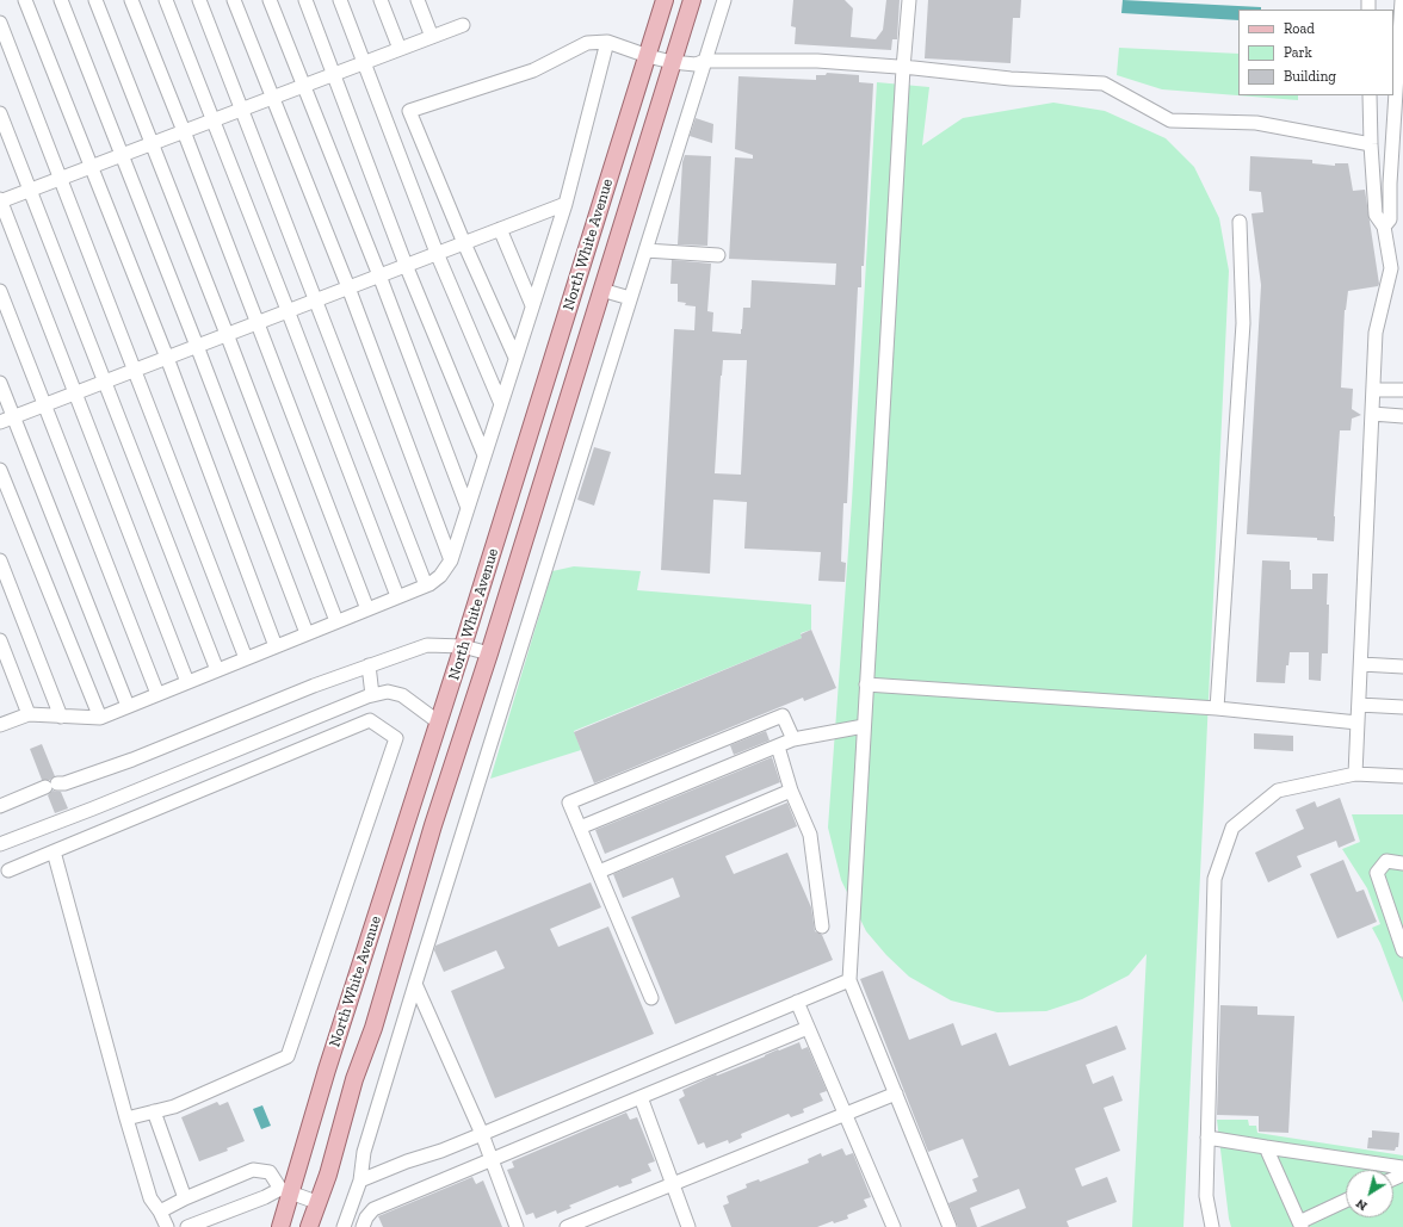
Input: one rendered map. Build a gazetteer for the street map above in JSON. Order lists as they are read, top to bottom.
{
  "streets": {
    "main road": ["North White Avenue"]
  },
  "legend": ["Road", "Park", "Building"],
  "north": "bottom left"
}
